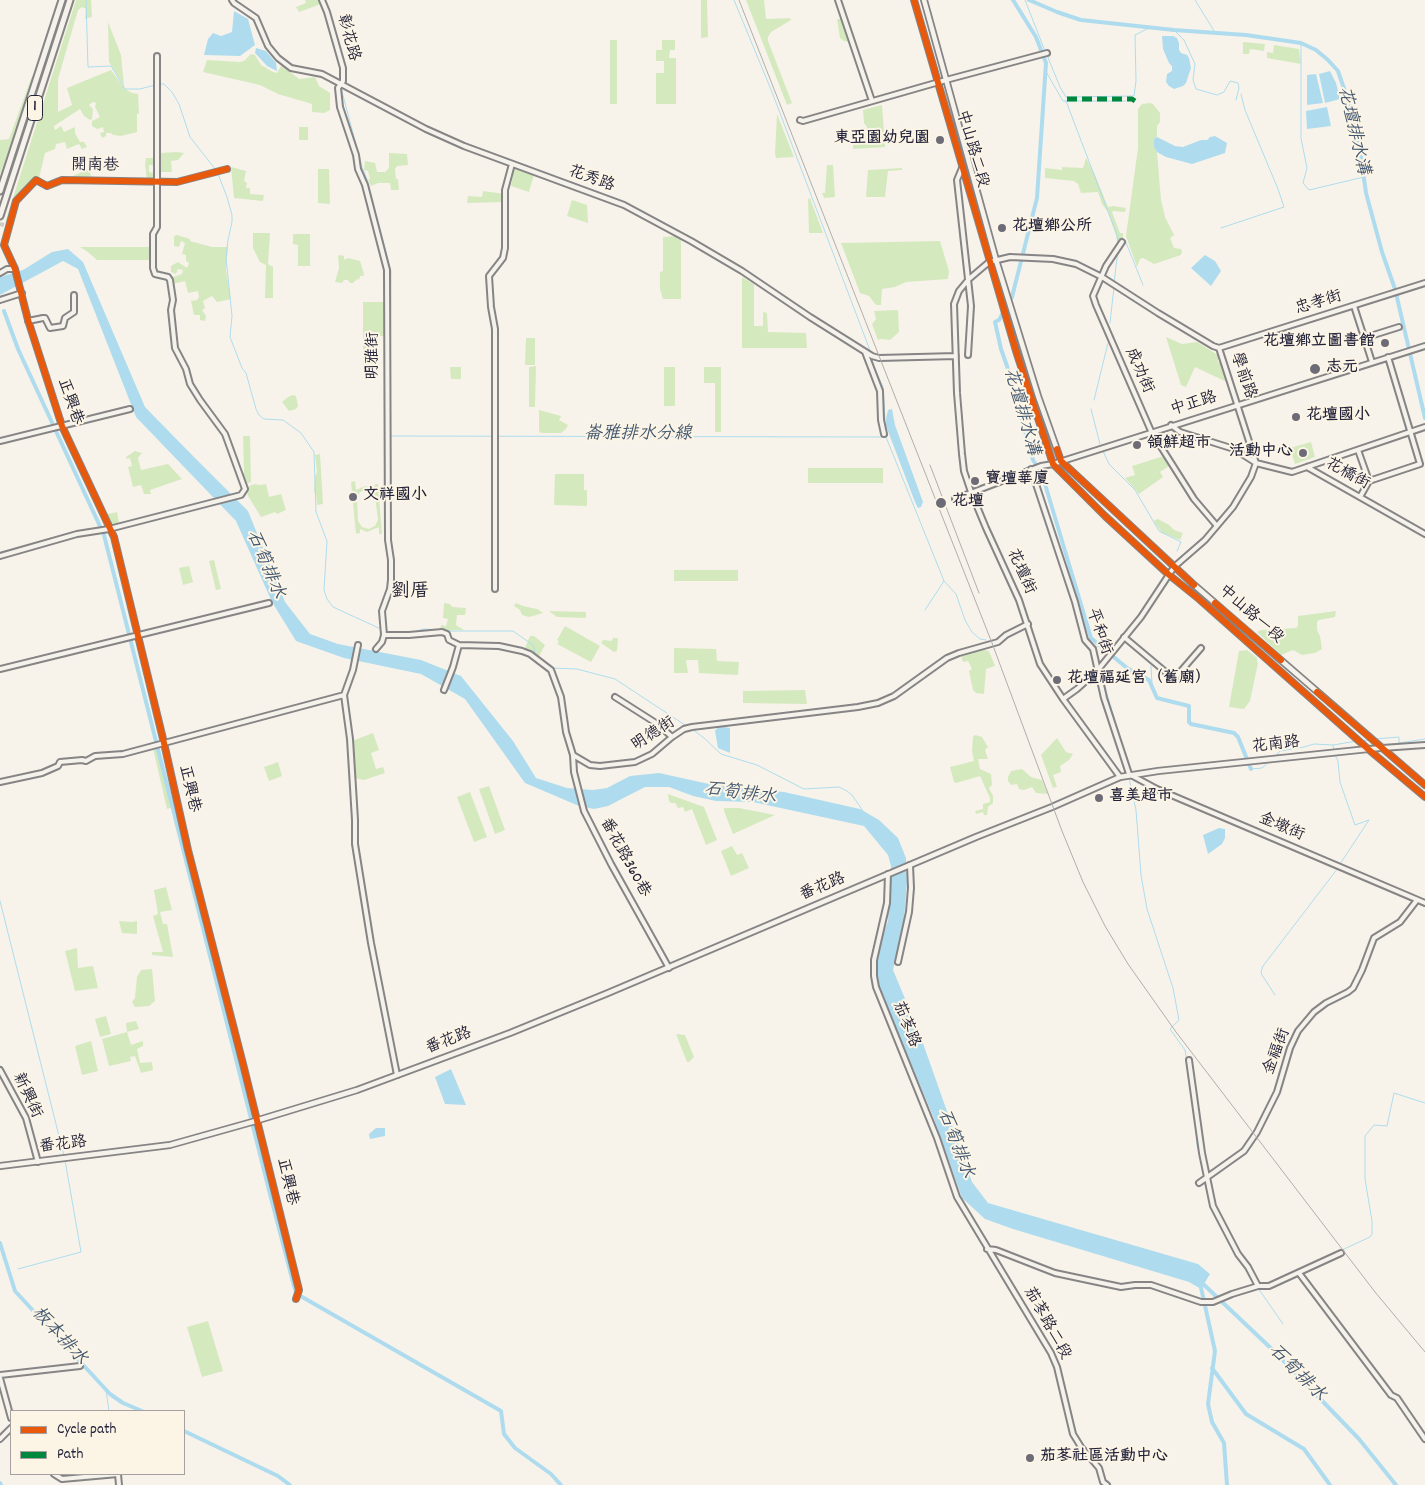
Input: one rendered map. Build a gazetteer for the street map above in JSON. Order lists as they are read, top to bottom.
{
  "streets": {
    "highway": ["1"],
    "main road": [
      "中山路二段",
      "中山路一段",
      "花南路",
      "番花路"
    ],
    "street": [
      "彰花路",
      "開南巷",
      "花秀路",
      "忠孝街",
      "明雅街",
      "成功街",
      "學前路",
      "正興巷",
      "中正路",
      "花橋街",
      "花壇街",
      "平和街",
      "明德街",
      "金墩街",
      "番花路360巷",
      "茄苳路",
      "金福街",
      "新興街",
      "茄苳路二段"
    ]
  },
  "crossings": [
    ["彰花路", "花秀路"],
    ["彰花路", "明雅街"],
    ["中山路二段", "學前路"],
    ["中山路二段", "中正路"],
    ["中山路二段", "中山路一段"],
    ["開南巷", "正興巷"],
    ["花秀路", "明雅街"],
    ["花秀路", "花壇街"],
    ["忠孝街", "學前路"],
    ["成功街", "學前路"],
    ["成功街", "中正路"],
    ["學前路", "中正路"],
    ["學前路", "花橋街"],
    ["正興巷", "番花路"],
    ["中正路", "花橋街"],
    ["中正路", "中山路一段"],
    ["中正路", "平和街"],
    ["花壇街", "明德街"],
    ["中山路一段", "花南路"],
    ["平和街", "花南路"],
    ["平和街", "金墩街"],
    ["明德街", "番花路360巷"],
    ["花南路", "金墩街"],
    ["金墩街", "金福街"],
    ["番花路360巷", "番花路"],
    ["番花路", "茄苳路"],
    ["番花路", "新興街"],
    ["茄苳路", "茄苳路二段"]
  ],
  "districts": ["劉厝"],
  "water": [
    "花壇排水溝",
    "崙雅排水分線",
    "石筍排水",
    "板本排水"
  ],
  "places": [
    "東亞園幼兒園",
    "花壇鄉公所",
    "花壇鄉立圖書館",
    "志元",
    "花壇國小",
    "領鮮超市",
    "活動中心",
    "寶壇華廈",
    "文祥國小",
    "花壇",
    "花壇福延宮（舊廟）",
    "喜美超市",
    "茄苳社區活動中心"
  ],
  "legend": ["Cycle path", "Path"]
}
